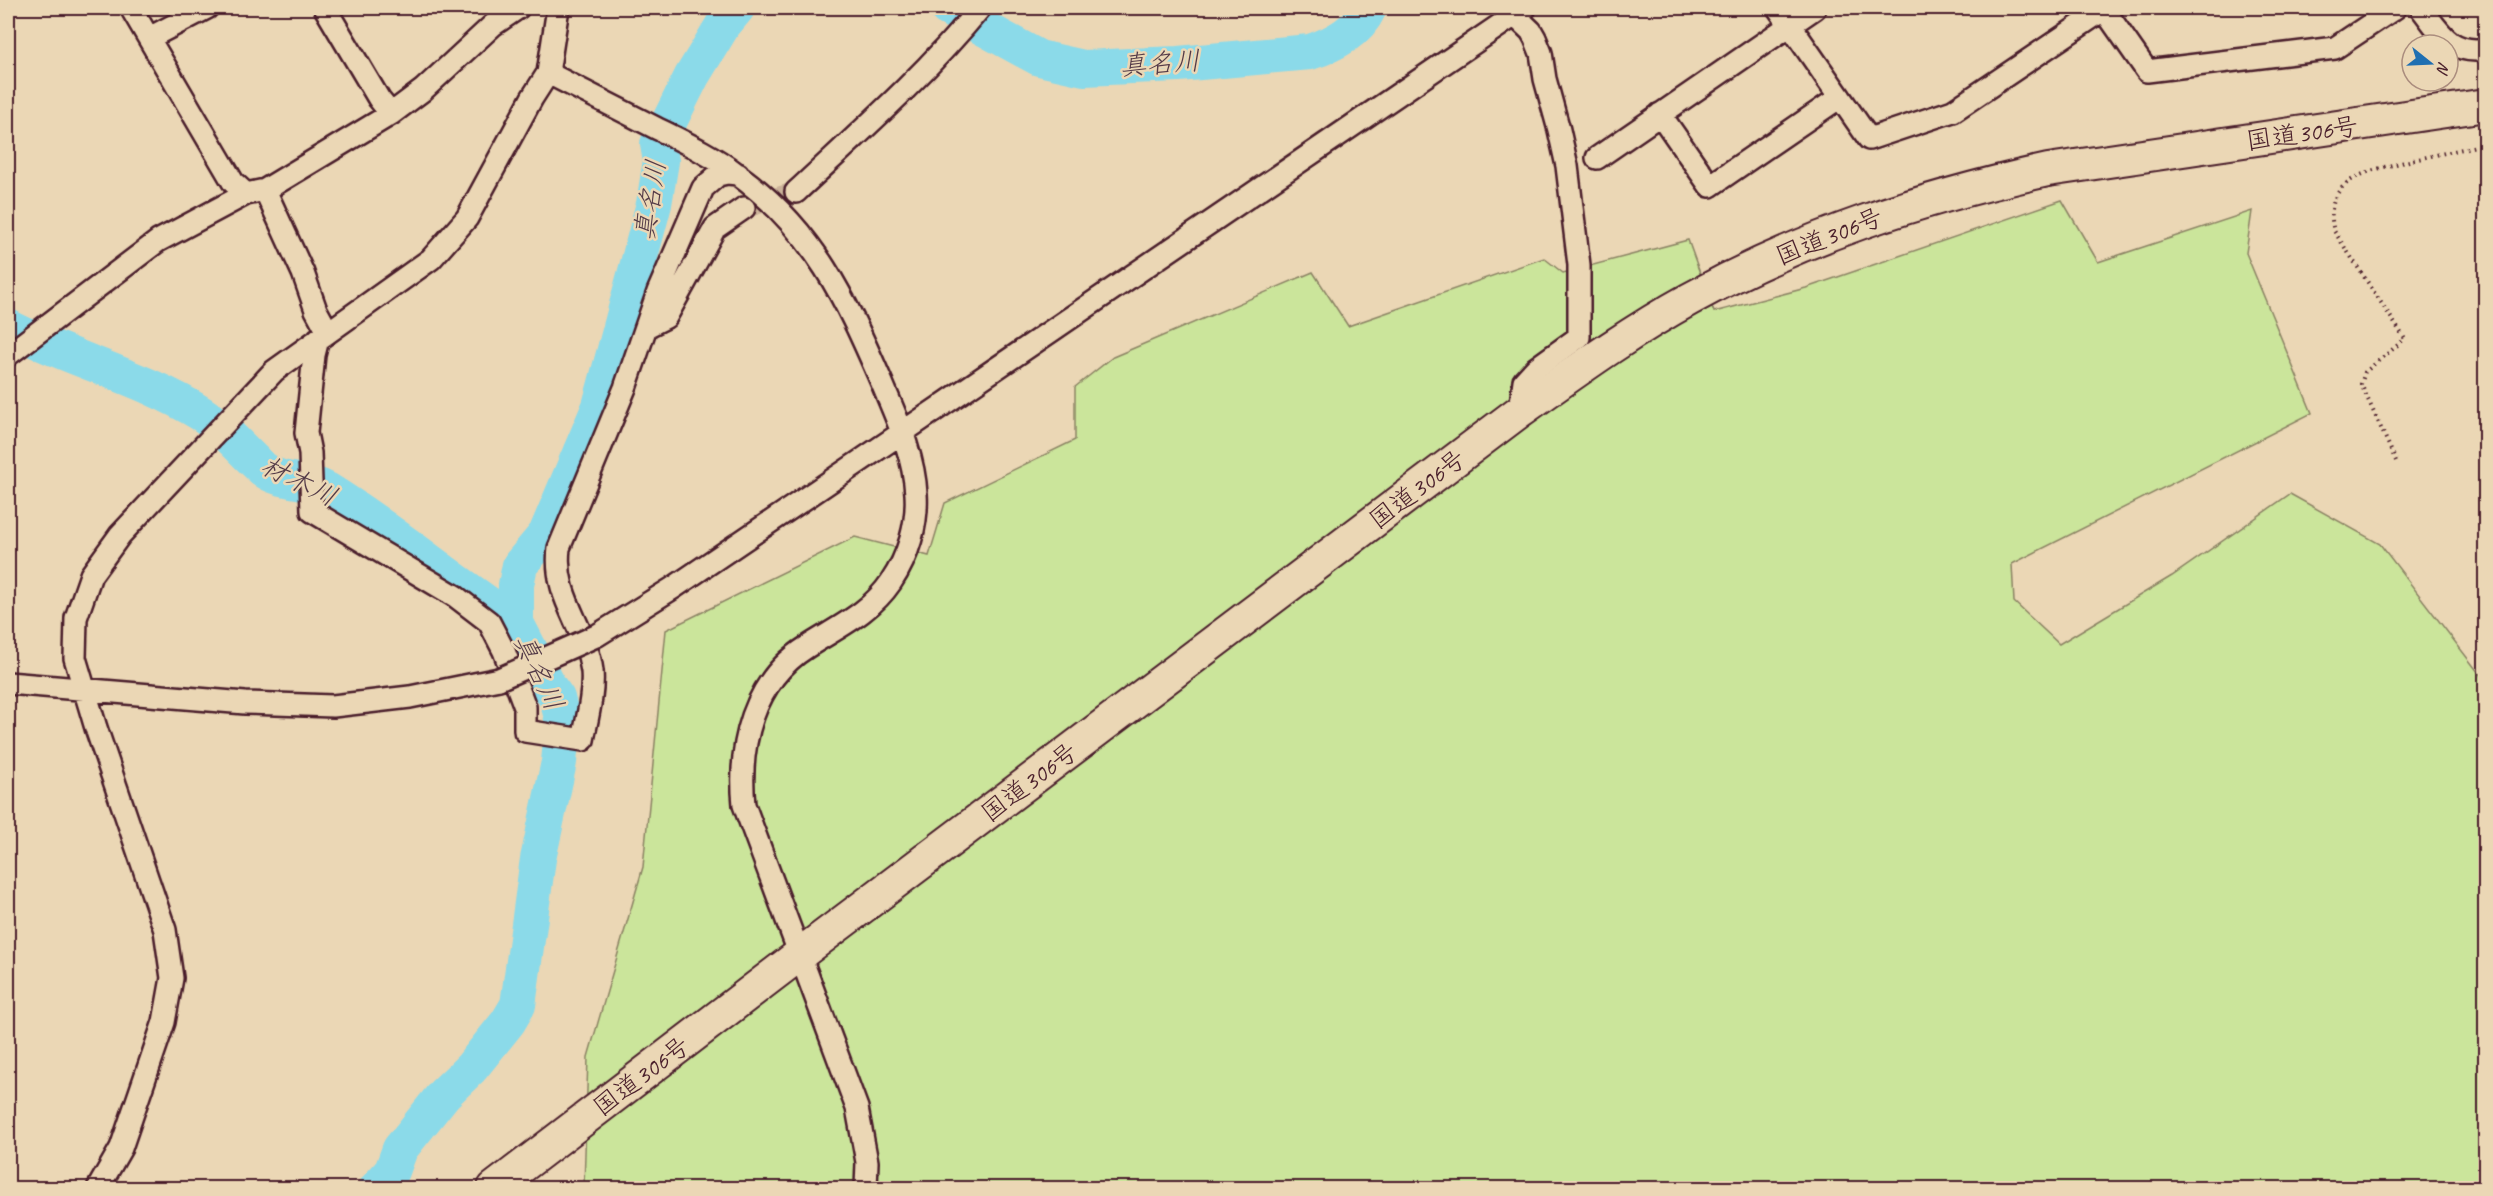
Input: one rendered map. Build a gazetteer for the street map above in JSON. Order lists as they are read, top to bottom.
{
  "streets": {
    "highway": ["国道306号"]
  },
  "water": ["真名川", "材木川"],
  "north": "right"
}
